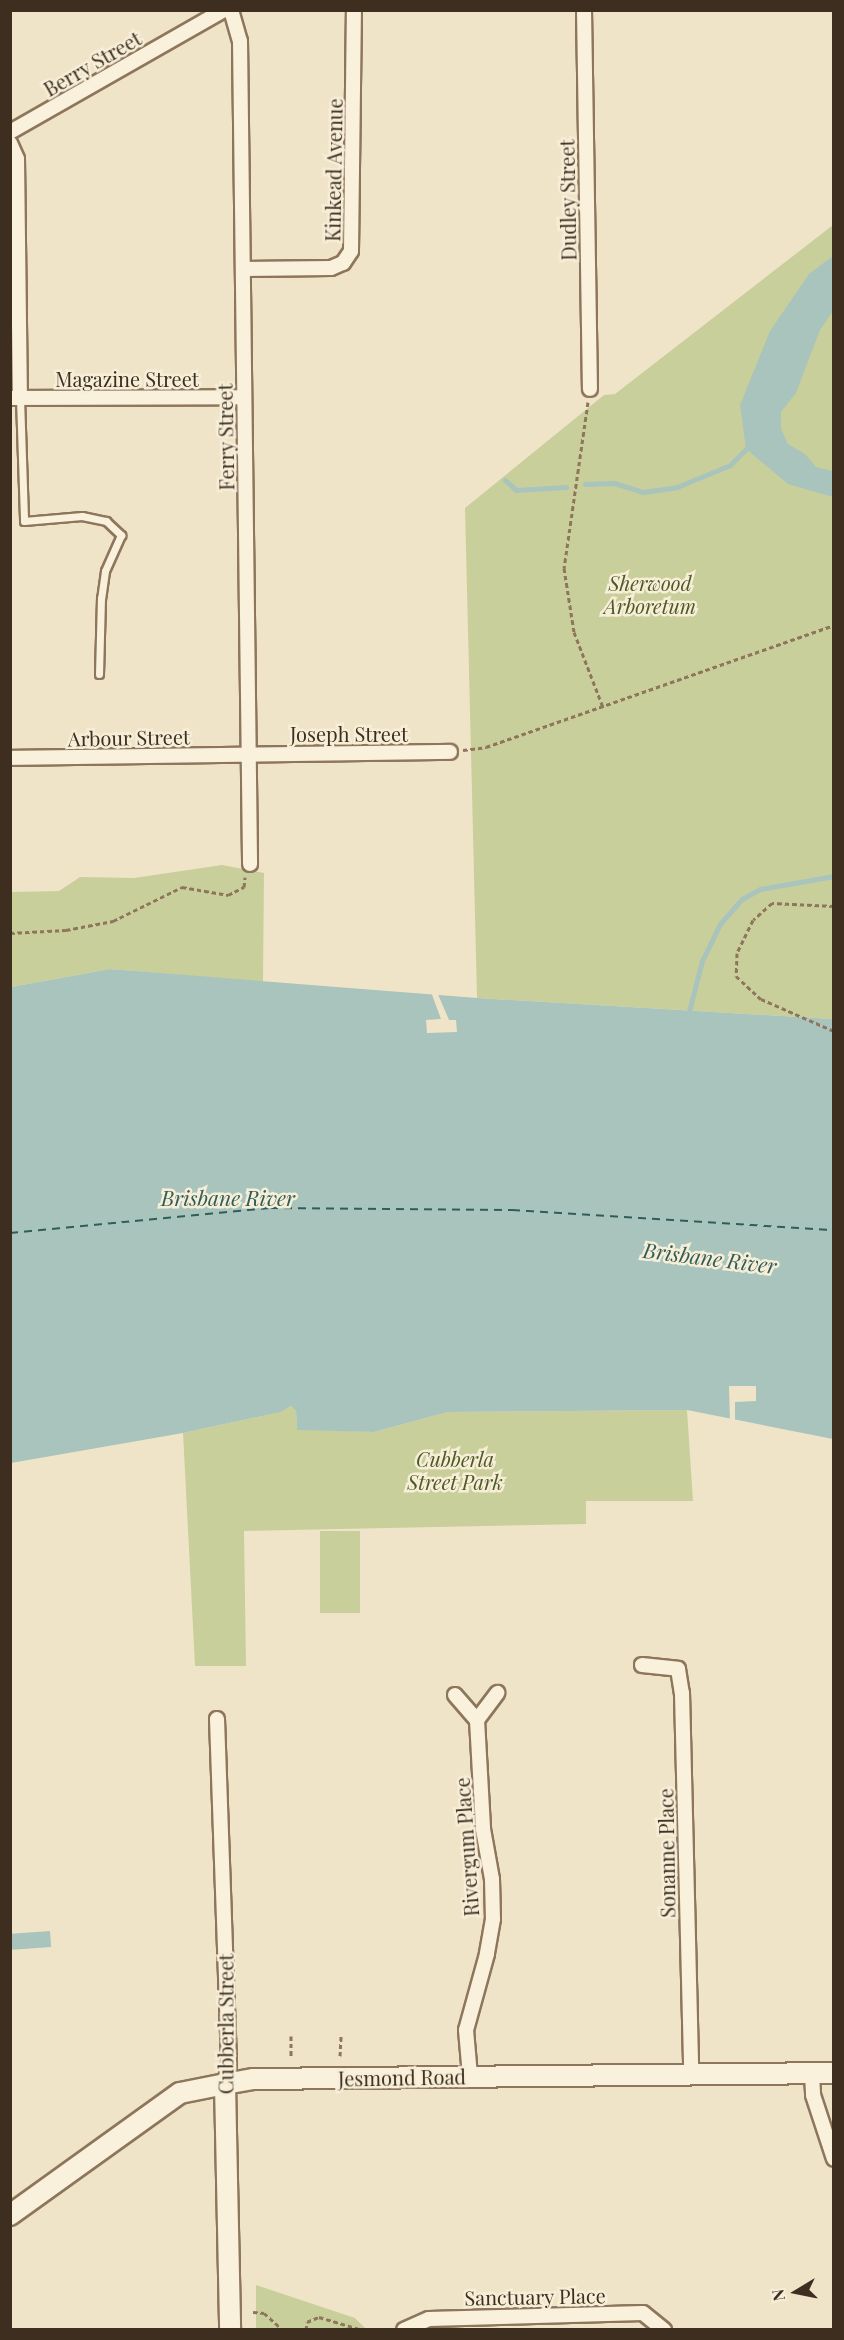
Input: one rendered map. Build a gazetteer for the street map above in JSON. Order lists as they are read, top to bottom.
{
  "streets": {
    "street": [
      "Berry Street",
      "Kinkead Avenue",
      "Dudley Street",
      "Magazine Street",
      "Ferry Street",
      "Joseph Street",
      "Arbour Street",
      "Rivergum Place",
      "Sonanne Place",
      "Cubberla Street",
      "Jesmond Road",
      "Sanctuary Place"
    ]
  },
  "crossings": [
    ["Kinkead Avenue", "Ferry Street"],
    ["Magazine Street", "Ferry Street"],
    ["Ferry Street", "Joseph Street"],
    ["Ferry Street", "Arbour Street"],
    ["Joseph Street", "Arbour Street"],
    ["Rivergum Place", "Jesmond Road"],
    ["Sonanne Place", "Jesmond Road"],
    ["Cubberla Street", "Jesmond Road"]
  ],
  "water": ["Brisbane River"],
  "parks": ["Sherwood Arboretum", "Cubberla Street Park"],
  "north": "left"
}
